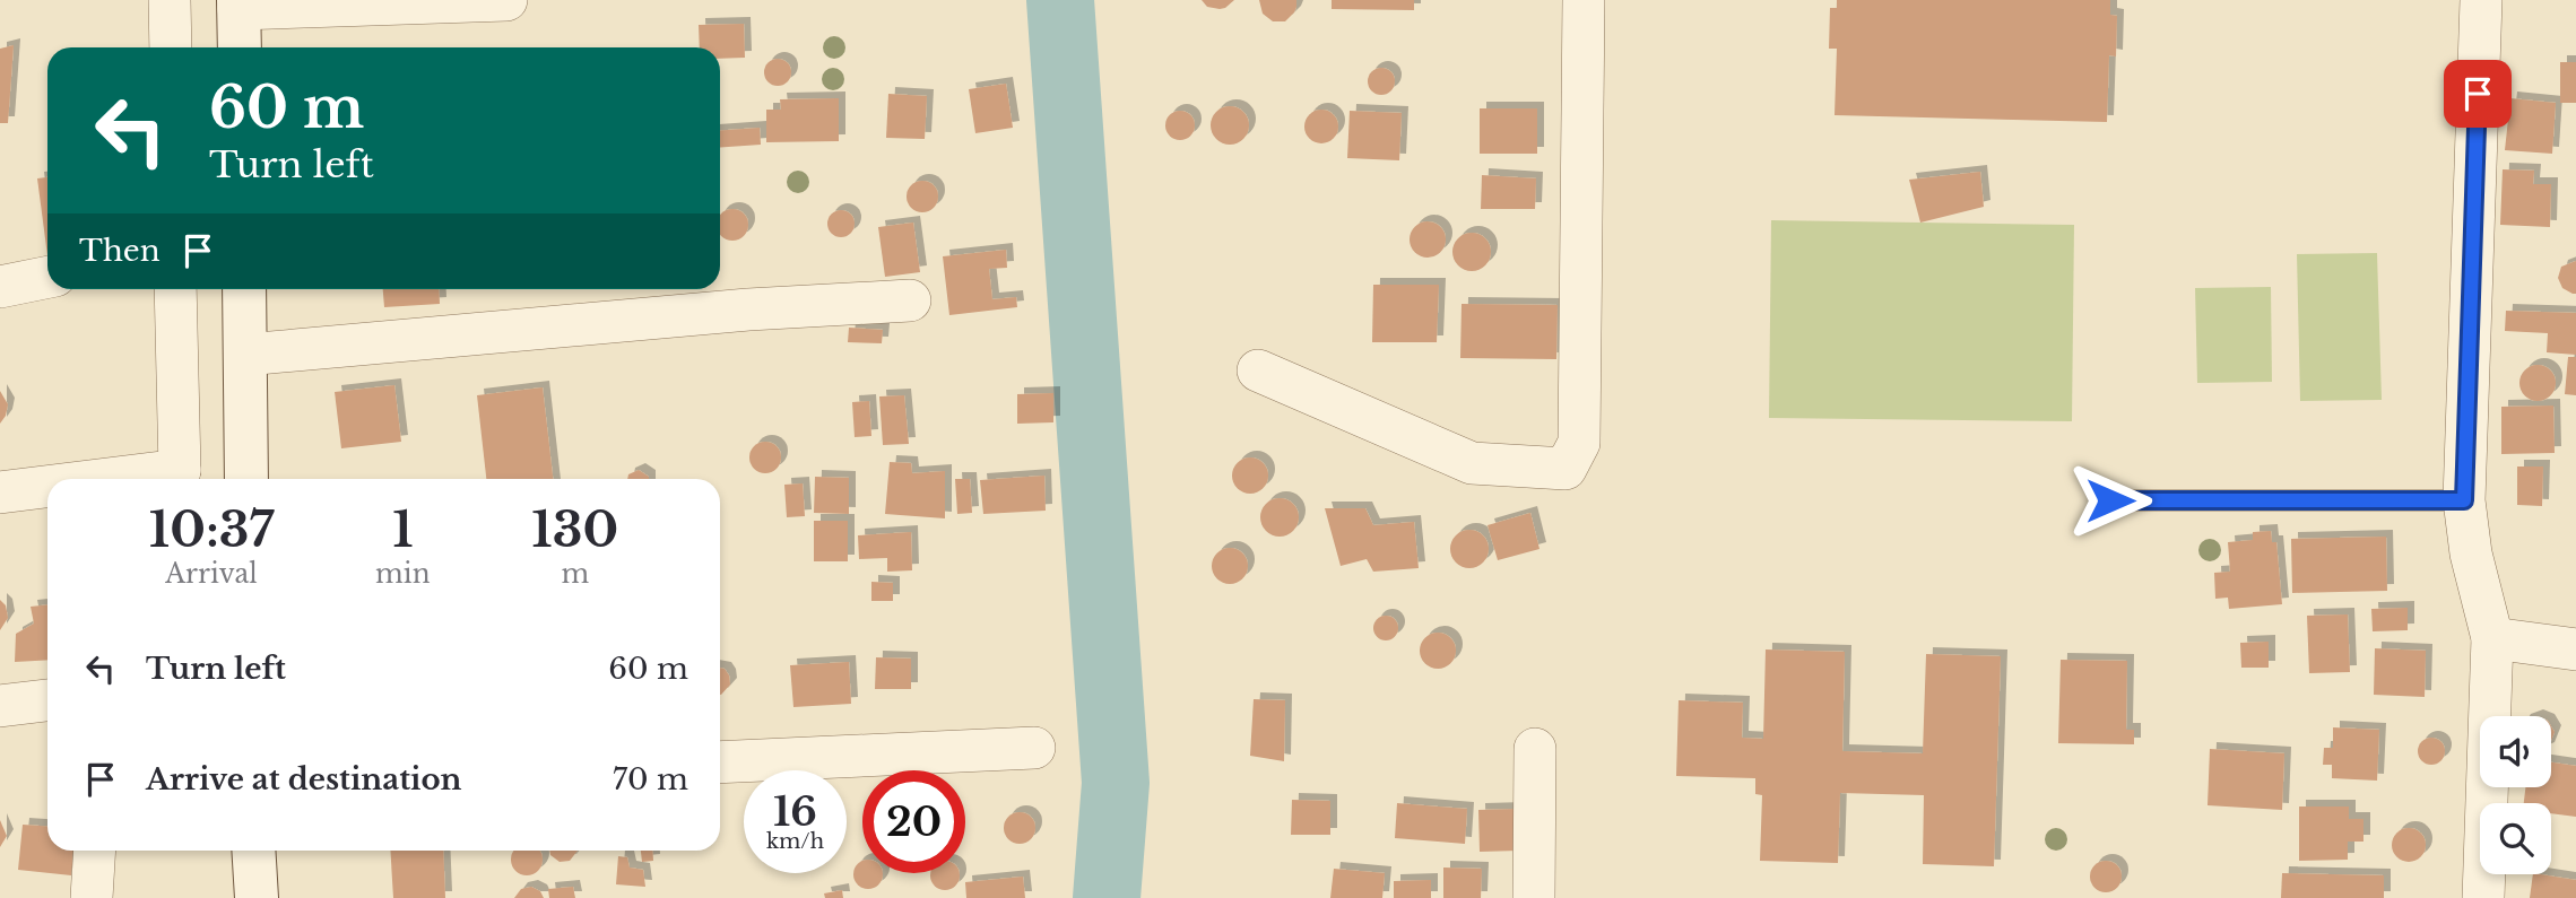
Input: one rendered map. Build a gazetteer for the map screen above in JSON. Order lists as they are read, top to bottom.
{
  "page": {
    "turn": ["60 m", "Turn left"],
    "then": "Then",
    "eta": [
      "10:37",
      "Arrival",
      "1",
      "min",
      "130",
      "m"
    ],
    "list": [
      {
        "name": "Turn left",
        "value": "60 m"
      },
      {
        "name": "Arrive at destination",
        "value": "70 m"
      }
    ],
    "speed": "16 km/h",
    "limit": "20"
  }
}
